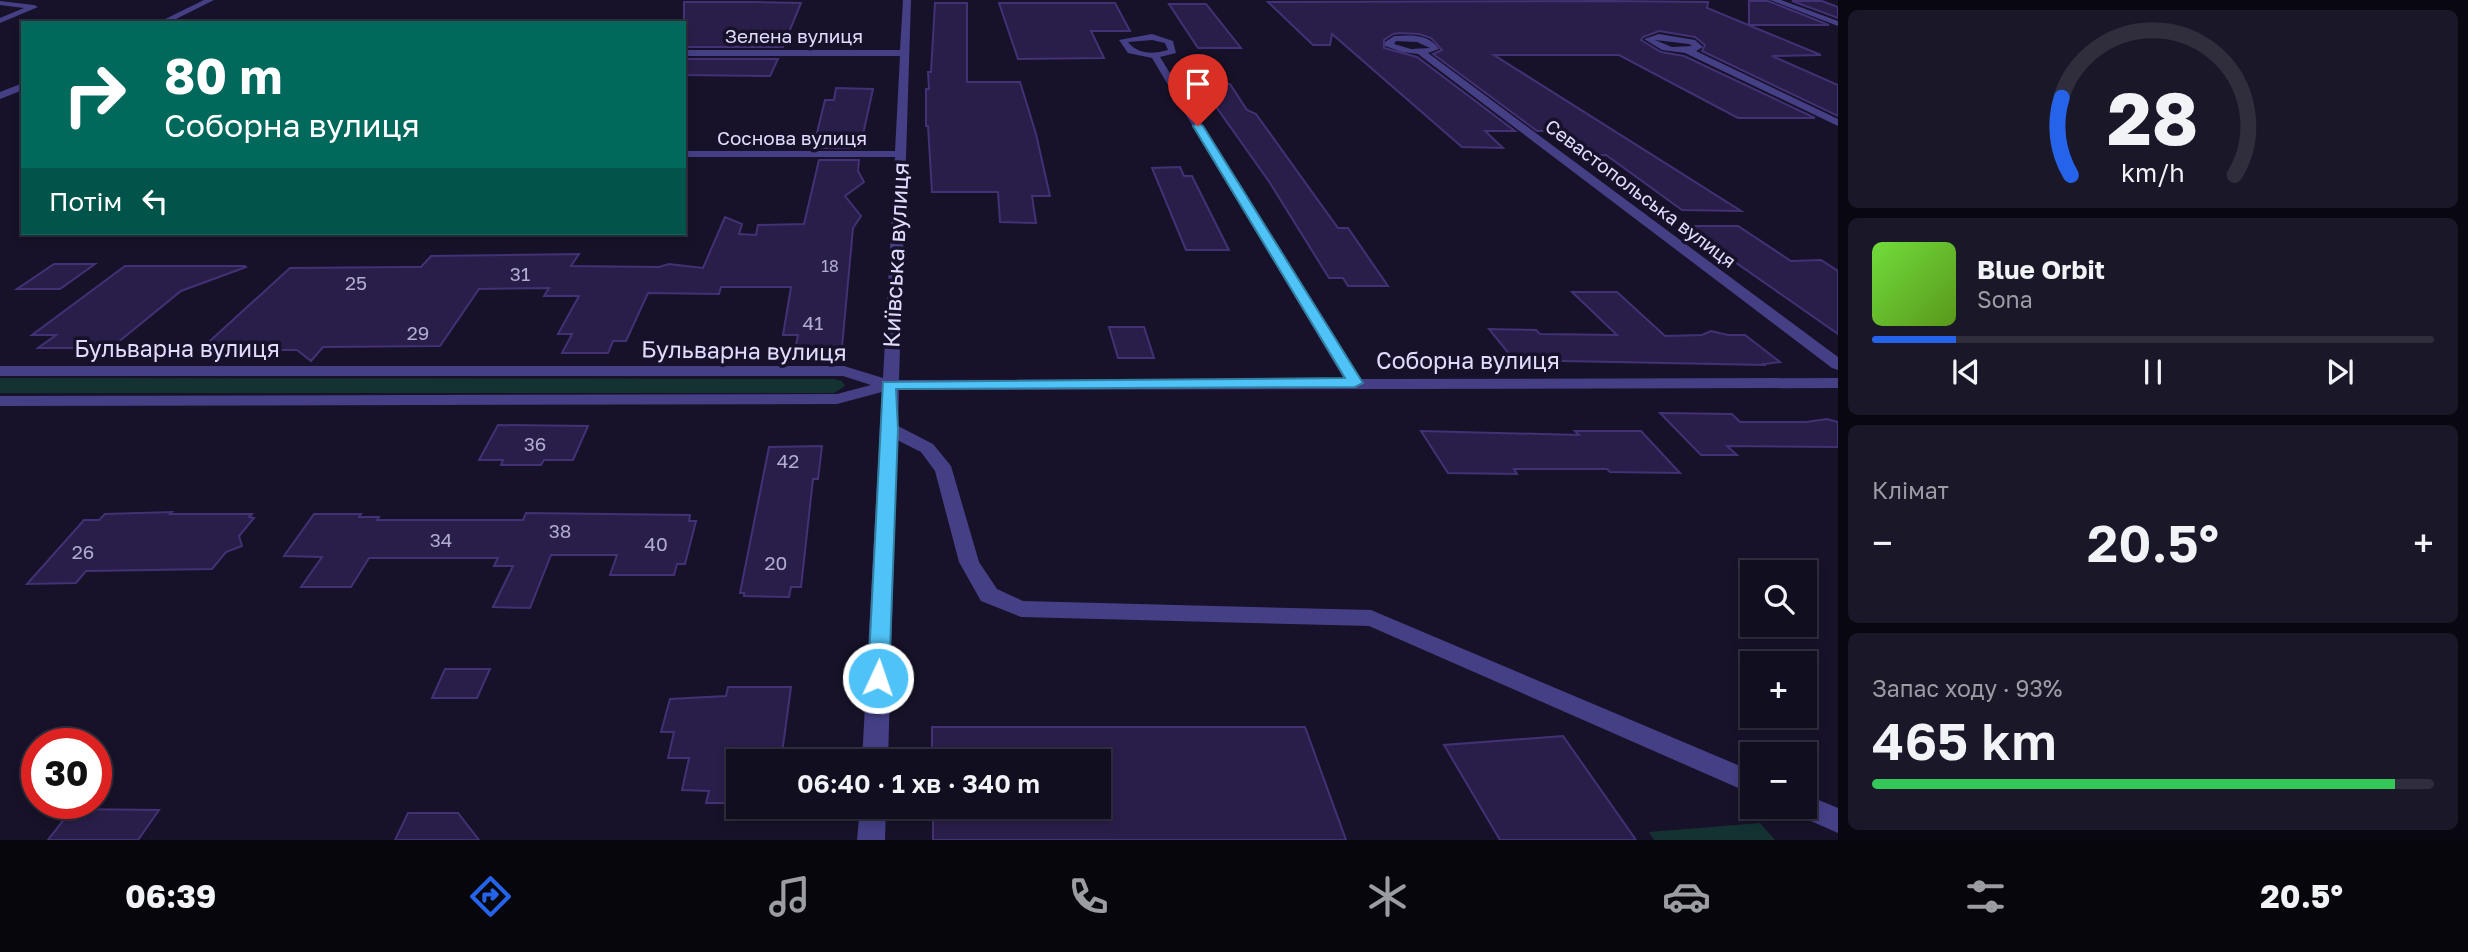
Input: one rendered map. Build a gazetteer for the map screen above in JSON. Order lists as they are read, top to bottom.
{
  "streets": {
    "street": [
      "Зелена вулиця",
      "Соснова вулиця",
      "Севастопольська вулиця",
      "Київська вулиця",
      "Бульварна вулиця",
      "Соборна вулиця"
    ]
  },
  "crossings": [
    ["Зелена вулиця", "Київська вулиця"],
    ["Соснова вулиця", "Київська вулиця"],
    ["Київська вулиця", "Бульварна вулиця"],
    ["Київська вулиця", "Соборна вулиця"],
    ["Бульварна вулиця", "Соборна вулиця"]
  ],
  "house_numbers": [
    "18",
    "31",
    "25",
    "41",
    "29",
    "36",
    "42",
    "38",
    "34",
    "40",
    "26",
    "20"
  ],
  "page": {
    "turn": ["80 m", "Соборна вулиця"],
    "then": "Потім",
    "song": ["Blue Orbit", "Sona"],
    "tile": [
      "Клімат",
      ["Запас ходу · 93%", "465 km"]
    ],
    "heat": ["−", "20.5°", "+"],
    "map_buttons": ["+", "−"],
    "limit": "30",
    "trip": "06:40 · 1 хв · 340 m",
    "tabs": ["06:39", "20.5°"],
    "gauge": ["28", "km/h"]
  }
}
